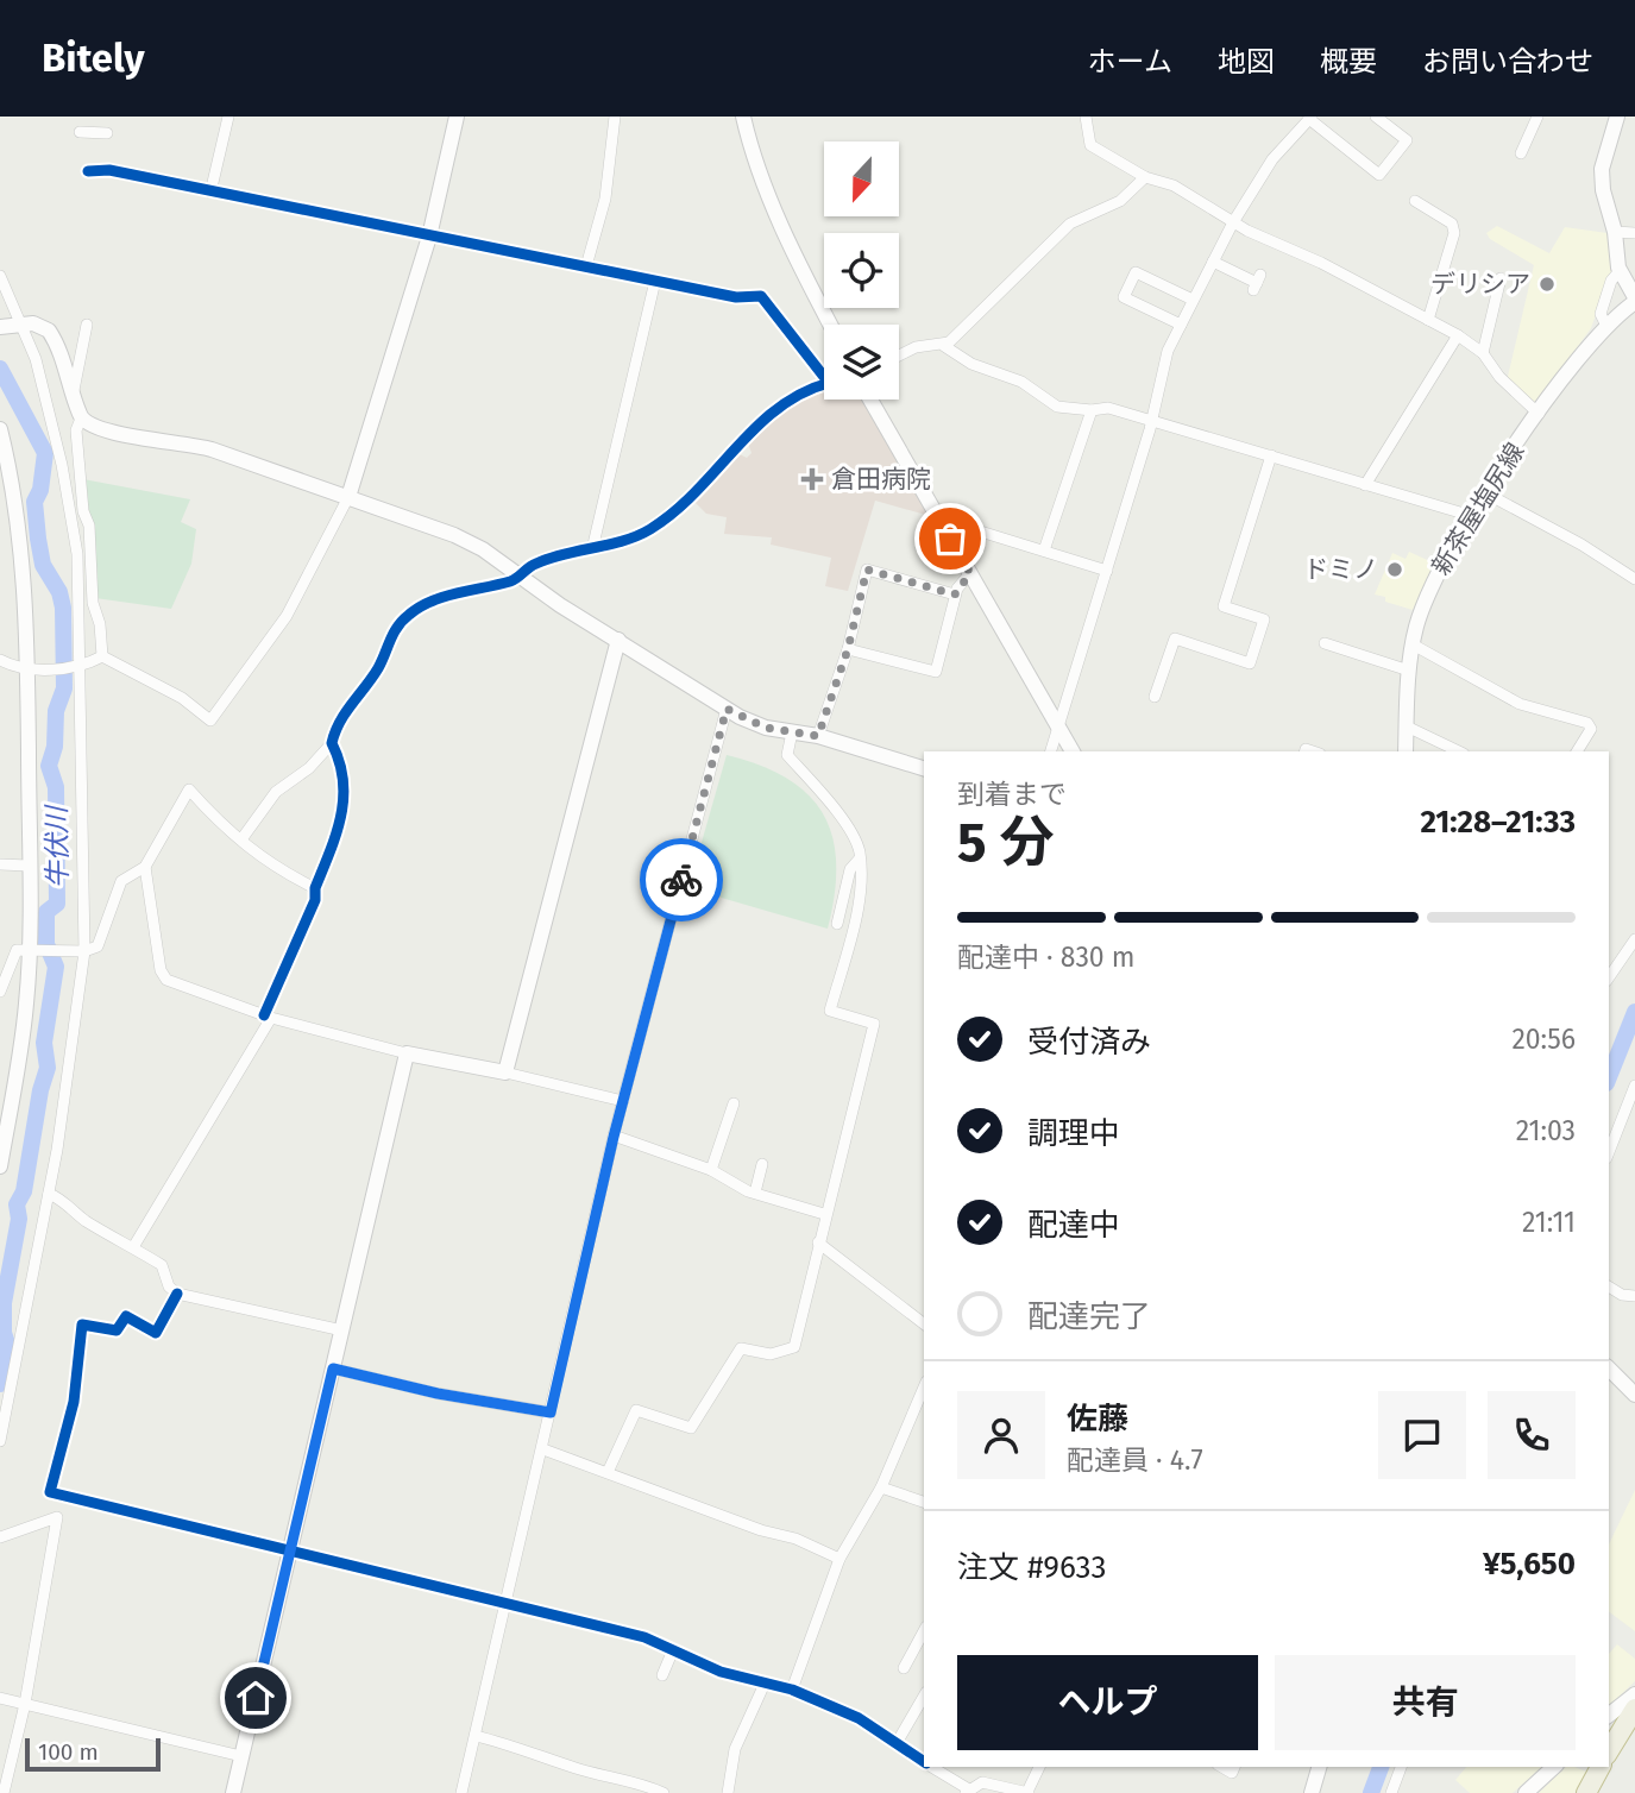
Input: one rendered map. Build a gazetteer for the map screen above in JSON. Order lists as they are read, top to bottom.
{
  "streets": {
    "street": ["新茶屋塩尻線"]
  },
  "water": ["牛伏川"],
  "places": {
    "other": ["デリシア", "ドミノ"],
    "health": ["倉田病院"]
  },
  "scale_bar": "100 m",
  "north": "bottom",
  "page": {
    "header": "Bitely",
    "nav": [
      "ホーム",
      "地図",
      "概要",
      "お問い合わせ"
    ],
    "heading": ["5 分", "到着まで", "21:28–21:33"],
    "panel": [
      "佐藤",
      "配達員 · 4.7",
      "注文 #9633",
      "¥5,650"
    ],
    "bar": "配達中 · 830 m",
    "list": [
      ["受付済み", "20:56"],
      ["調理中", "21:03"],
      ["配達中", "21:11"],
      "配達完了"
    ],
    "buttons": ["ヘルプ", "共有"],
    "scale": "100 m"
  }
}
